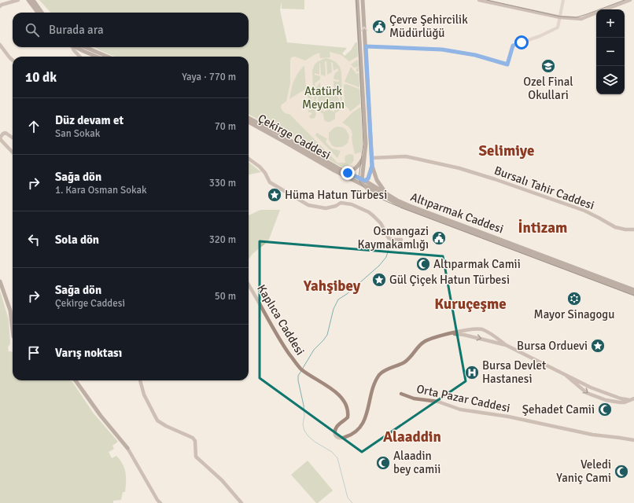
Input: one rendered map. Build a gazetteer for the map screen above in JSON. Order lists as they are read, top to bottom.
{
  "streets": {
    "main road": [
      "Çekirge Caddesi",
      "Bursalı Tahir Caddesi",
      "Altıparmak Caddesi",
      "Kaplıca Caddesi",
      "Orta Pazar Caddesi"
    ]
  },
  "crossings": [
    ["Çekirge Caddesi", "Altıparmak Caddesi"]
  ],
  "districts": [
    "Selimiye",
    "İntizam",
    "Yahşibey",
    "Kuruçeşme",
    "Alaaddin"
  ],
  "parks": ["Atatürk Meydanı"],
  "places": {
    "public building": ["Çevre Şehircilik Müdürlüğü", "Osmangazi Kaymakamlığı"],
    "school or university": ["Ozel Final Okullari"],
    "place": ["Hüma Hatun Türbesi", "Gül Çiçek Hatun Türbesi", "Bursa Orduevi"],
    "mosque": [
      "Altıparmak Camii",
      "Şehadet Camii",
      "Alaadin bey camii",
      "Veledi Yaniç Cami"
    ],
    "synagogue": ["Mayor Sinagogu"],
    "hospital": ["Bursa Devlet Hastanesi"]
  },
  "page": {
    "map_buttons": ["+", "−"],
    "search": "Burada ara",
    "heading": ["10 dk", "Yaya · 770 m"],
    "list": [
      ["Düz devam et", "San Sokak", "70 m"],
      ["Sağa dön", "1. Kara Osman Sokak", "330 m"],
      ["Sola dön", "320 m"],
      ["Sağa dön", "Çekirge Caddesi", "50 m"],
      "Varış noktası"
    ]
  }
}
